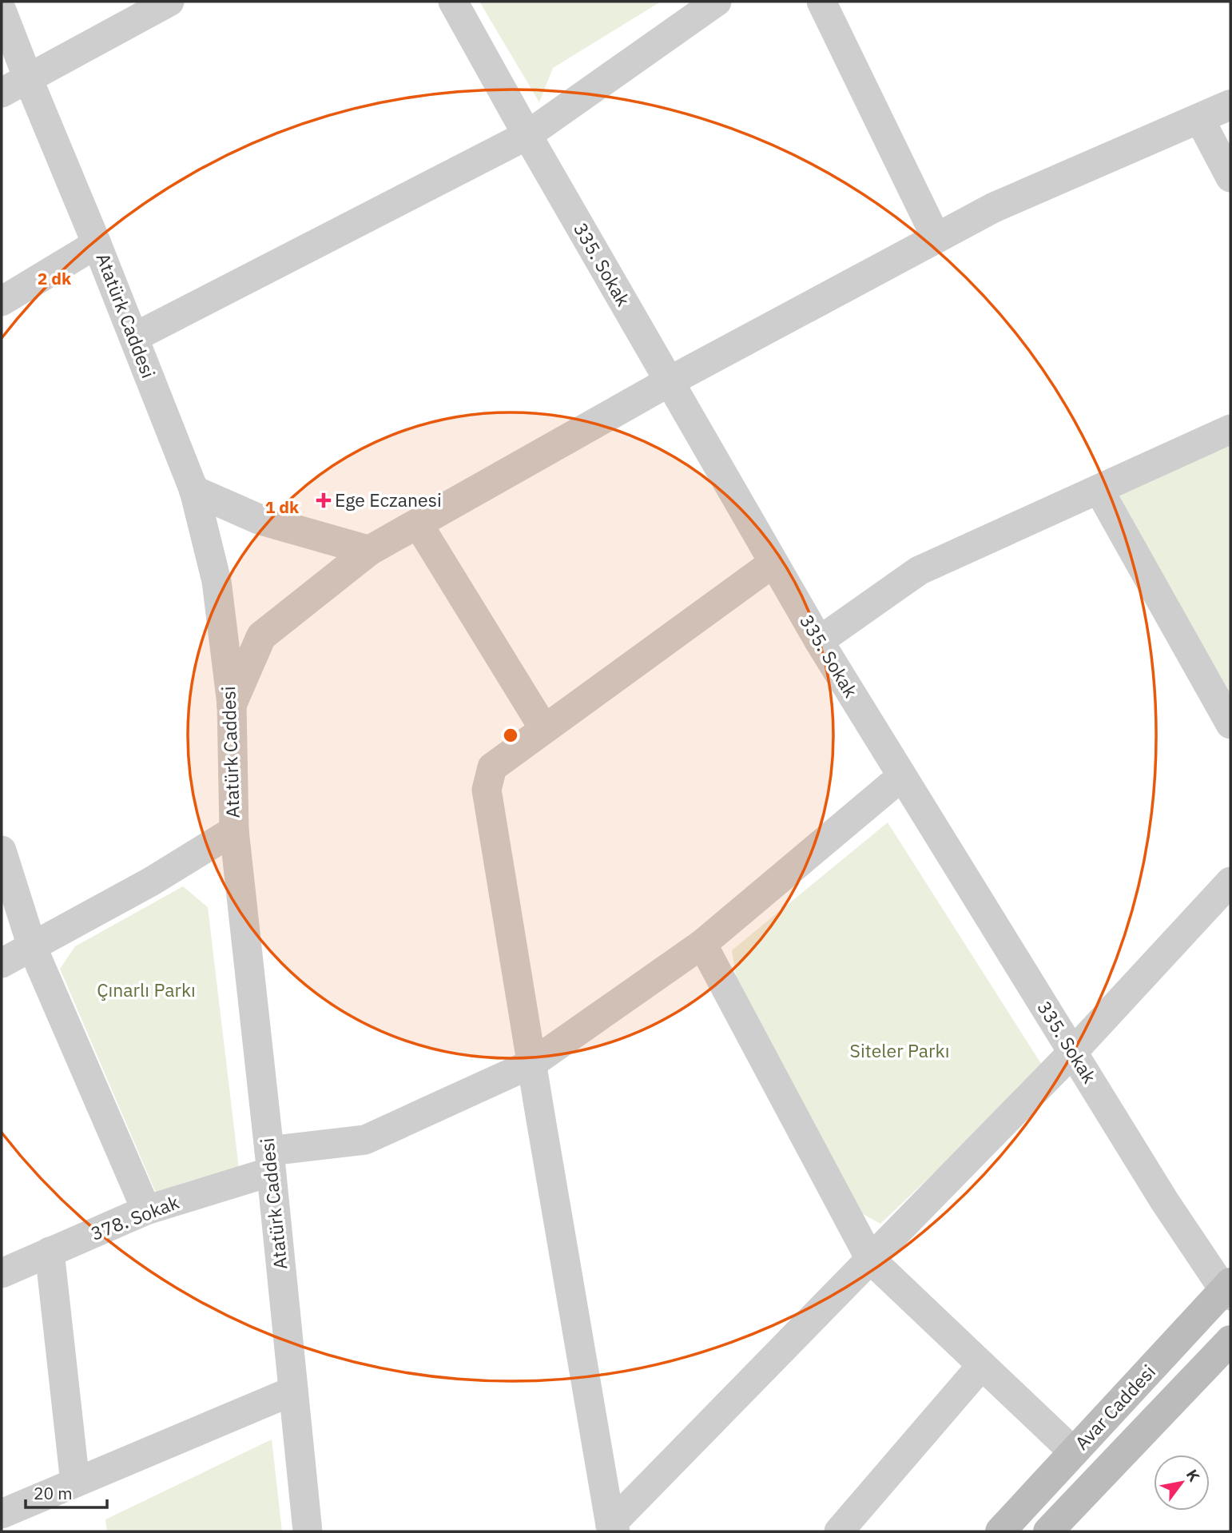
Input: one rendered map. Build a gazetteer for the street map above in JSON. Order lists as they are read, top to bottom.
{
  "streets": {
    "main road": ["Avar Caddesi"],
    "street": ["335. Sokak", "Atatürk Caddesi", "378. Sokak"]
  },
  "crossings": [
    ["335. Sokak", "378. Sokak"],
    ["335. Sokak", "Avar Caddesi"],
    ["Atatürk Caddesi", "378. Sokak"]
  ],
  "parks": ["Çınarlı Parkı", "Siteler Parkı"],
  "places": {
    "health": ["Ege Eczanesi"]
  },
  "scale_bar": "20 m",
  "north": "top right",
  "rings": ["2 dk", "1 dk"]
}
